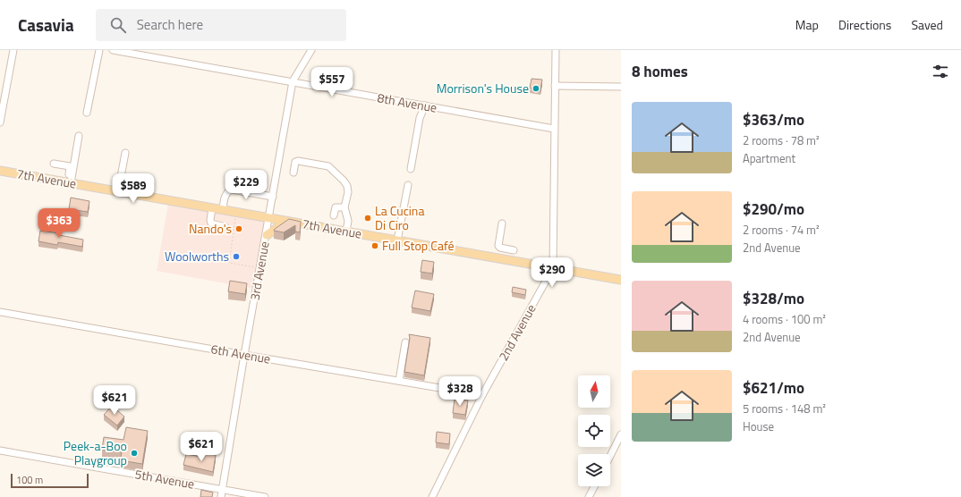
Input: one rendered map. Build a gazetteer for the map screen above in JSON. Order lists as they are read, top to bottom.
{
  "streets": {
    "main road": ["7th Avenue"],
    "street": [
      "8th Avenue",
      "3rd Avenue",
      "2nd Avenue",
      "6th Avenue",
      "5th Avenue"
    ]
  },
  "crossings": [
    ["8th Avenue", "3rd Avenue"],
    ["8th Avenue", "2nd Avenue"],
    ["7th Avenue", "3rd Avenue"],
    ["7th Avenue", "2nd Avenue"],
    ["3rd Avenue", "6th Avenue"],
    ["3rd Avenue", "5th Avenue"],
    ["2nd Avenue", "6th Avenue"]
  ],
  "places": [
    "Morrison's House",
    "La Cucina Di Ciro",
    "Nando's",
    "Full Stop Café",
    "Woolworths",
    "Peek-a-Boo Playgroup"
  ],
  "scale_bar": "100 m",
  "north": "top",
  "page": {
    "header": "Casavia",
    "search": "Search here",
    "nav": ["Map", "Directions", "Saved"],
    "heading": "8 homes",
    "price": [
      "$557",
      "$229",
      "$589",
      "$363",
      "$290",
      "$328",
      "$621",
      "$621"
    ],
    "list": [
      {
        "name": "$363/mo",
        "note": "2 rooms · 78 m² · Apartment"
      },
      {
        "name": "$290/mo",
        "note": "2 rooms · 74 m² · 2nd Avenue"
      },
      {
        "name": "$328/mo",
        "note": "4 rooms · 100 m² · 2nd Avenue"
      },
      {
        "name": "$621/mo",
        "note": "5 rooms · 148 m² · House"
      }
    ],
    "scale": "100 m"
  }
}
